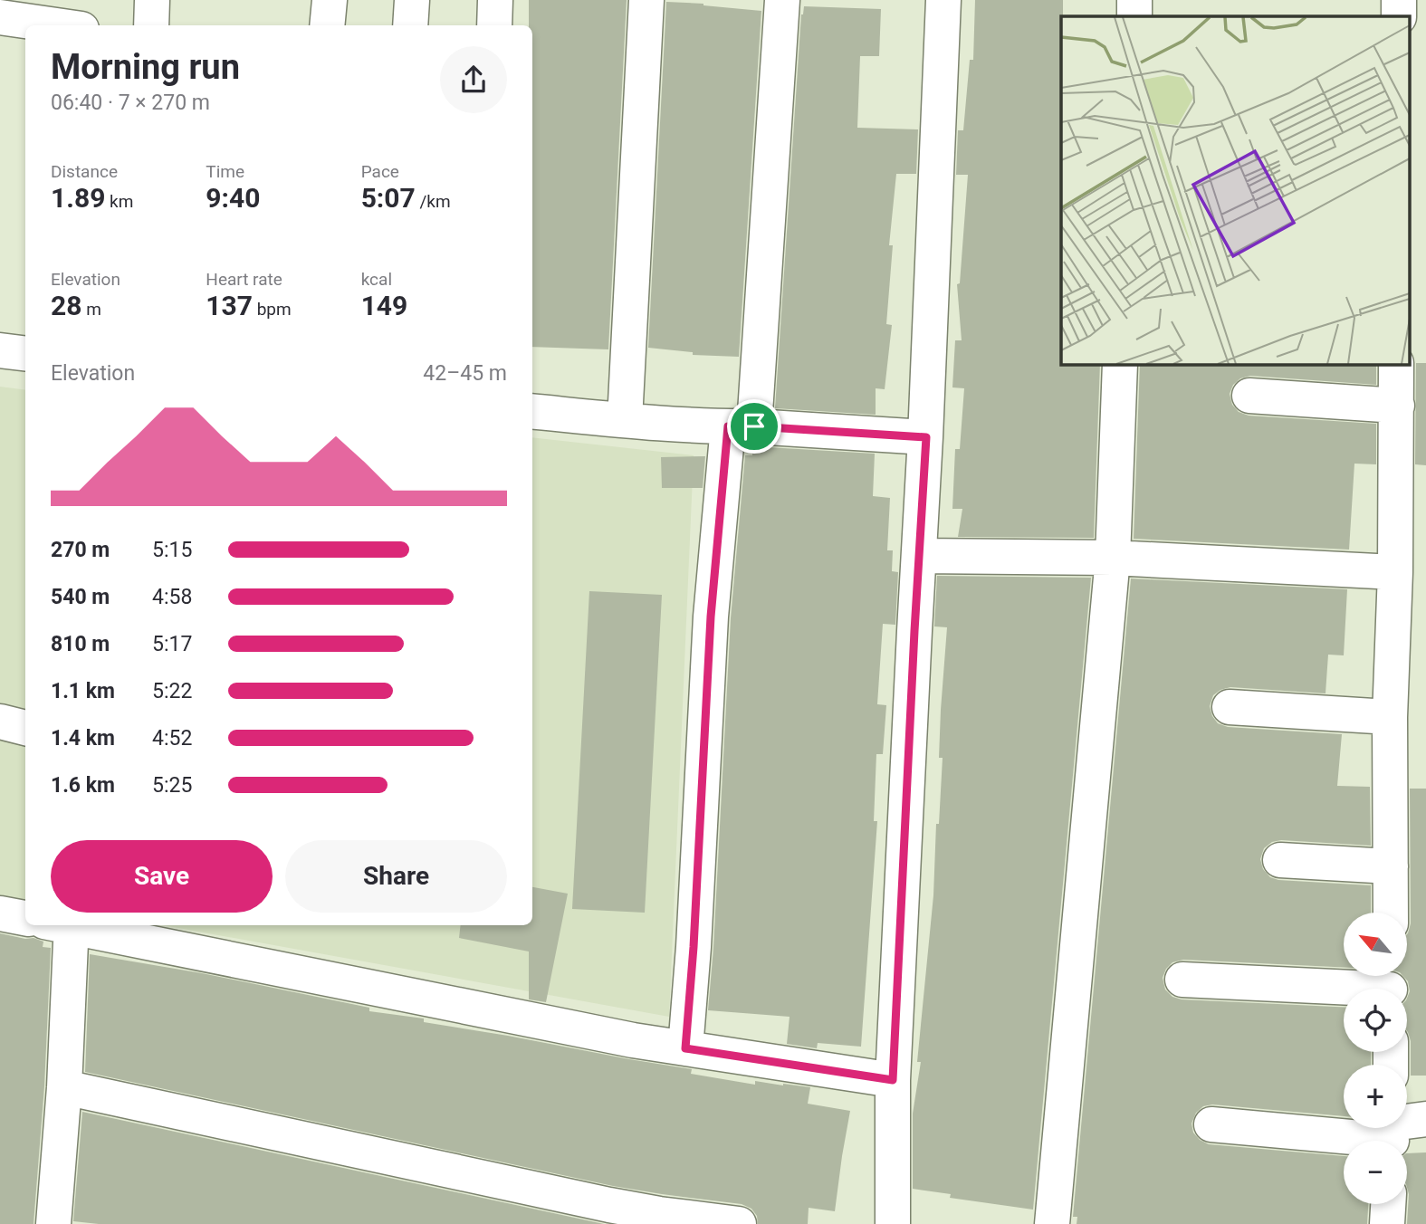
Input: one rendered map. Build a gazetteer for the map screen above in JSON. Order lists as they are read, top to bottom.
{
  "north": "top left",
  "page": {
    "heading": ["Morning run", "06:40 · 7 × 270 m"],
    "stats": [
      ["Distance", "1.89 km"],
      ["Time", "9:40"],
      ["Pace", "5:07 /km"],
      ["Elevation", "28 m"],
      ["Heart rate", "137 bpm"],
      ["kcal", "149"]
    ],
    "chart": ["Elevation", "42–45 m"],
    "list": [
      {
        "name": "270 m",
        "note": "5:15"
      },
      {
        "name": "540 m",
        "note": "4:58"
      },
      {
        "name": "810 m",
        "note": "5:17"
      },
      {
        "name": "1.1 km",
        "note": "5:22"
      },
      {
        "name": "1.4 km",
        "note": "4:52"
      },
      {
        "name": "1.6 km",
        "note": "5:25"
      }
    ],
    "buttons": ["Save", "Share"],
    "map_buttons": ["+", "−"]
  }
}
